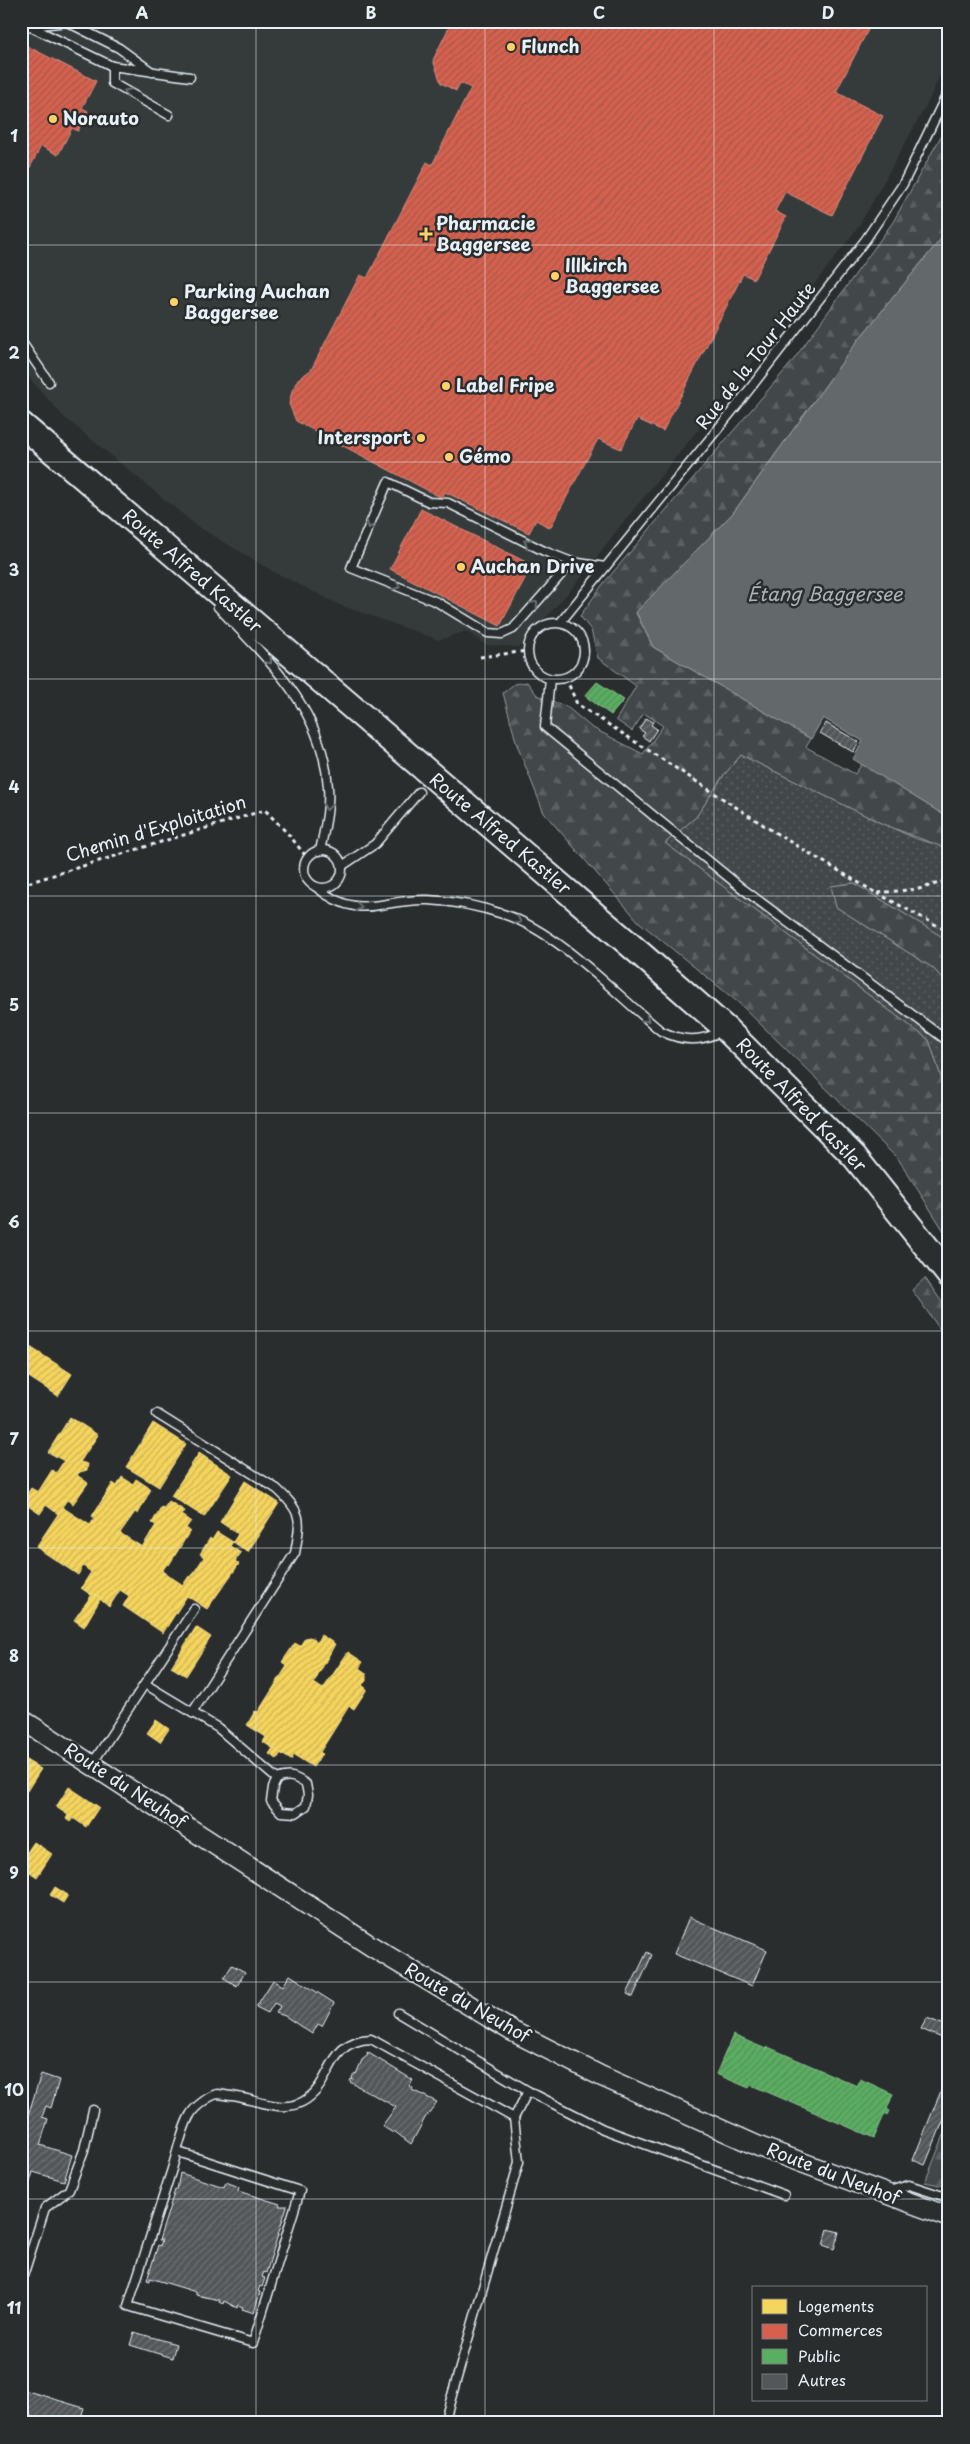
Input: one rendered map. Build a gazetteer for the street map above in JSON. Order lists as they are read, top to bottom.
{
  "streets": {
    "main road": ["Route Alfred Kastler"],
    "street": ["Route du Neuhof"],
    "lane": ["Rue de la Tour Haute"],
    "path": ["Chemin d'Exploitation"]
  },
  "water": ["Étang Baggersee"],
  "places": {
    "other": [
      "Flunch",
      "Norauto",
      "Illkirch Baggersee",
      "Parking Auchan Baggersee",
      "Label Fripe",
      "Intersport",
      "Gémo",
      "Auchan Drive"
    ],
    "health": ["Pharmacie Baggersee"]
  },
  "legend": [
    "Logements",
    "Commerces",
    "Public",
    "Autres"
  ],
  "grid": {
    "columns": [
      "A",
      "B",
      "C",
      "D"
    ],
    "rows": [
      "1",
      "2",
      "3",
      "4",
      "5",
      "6",
      "7",
      "8",
      "9",
      "10",
      "11"
    ]
  }
}
